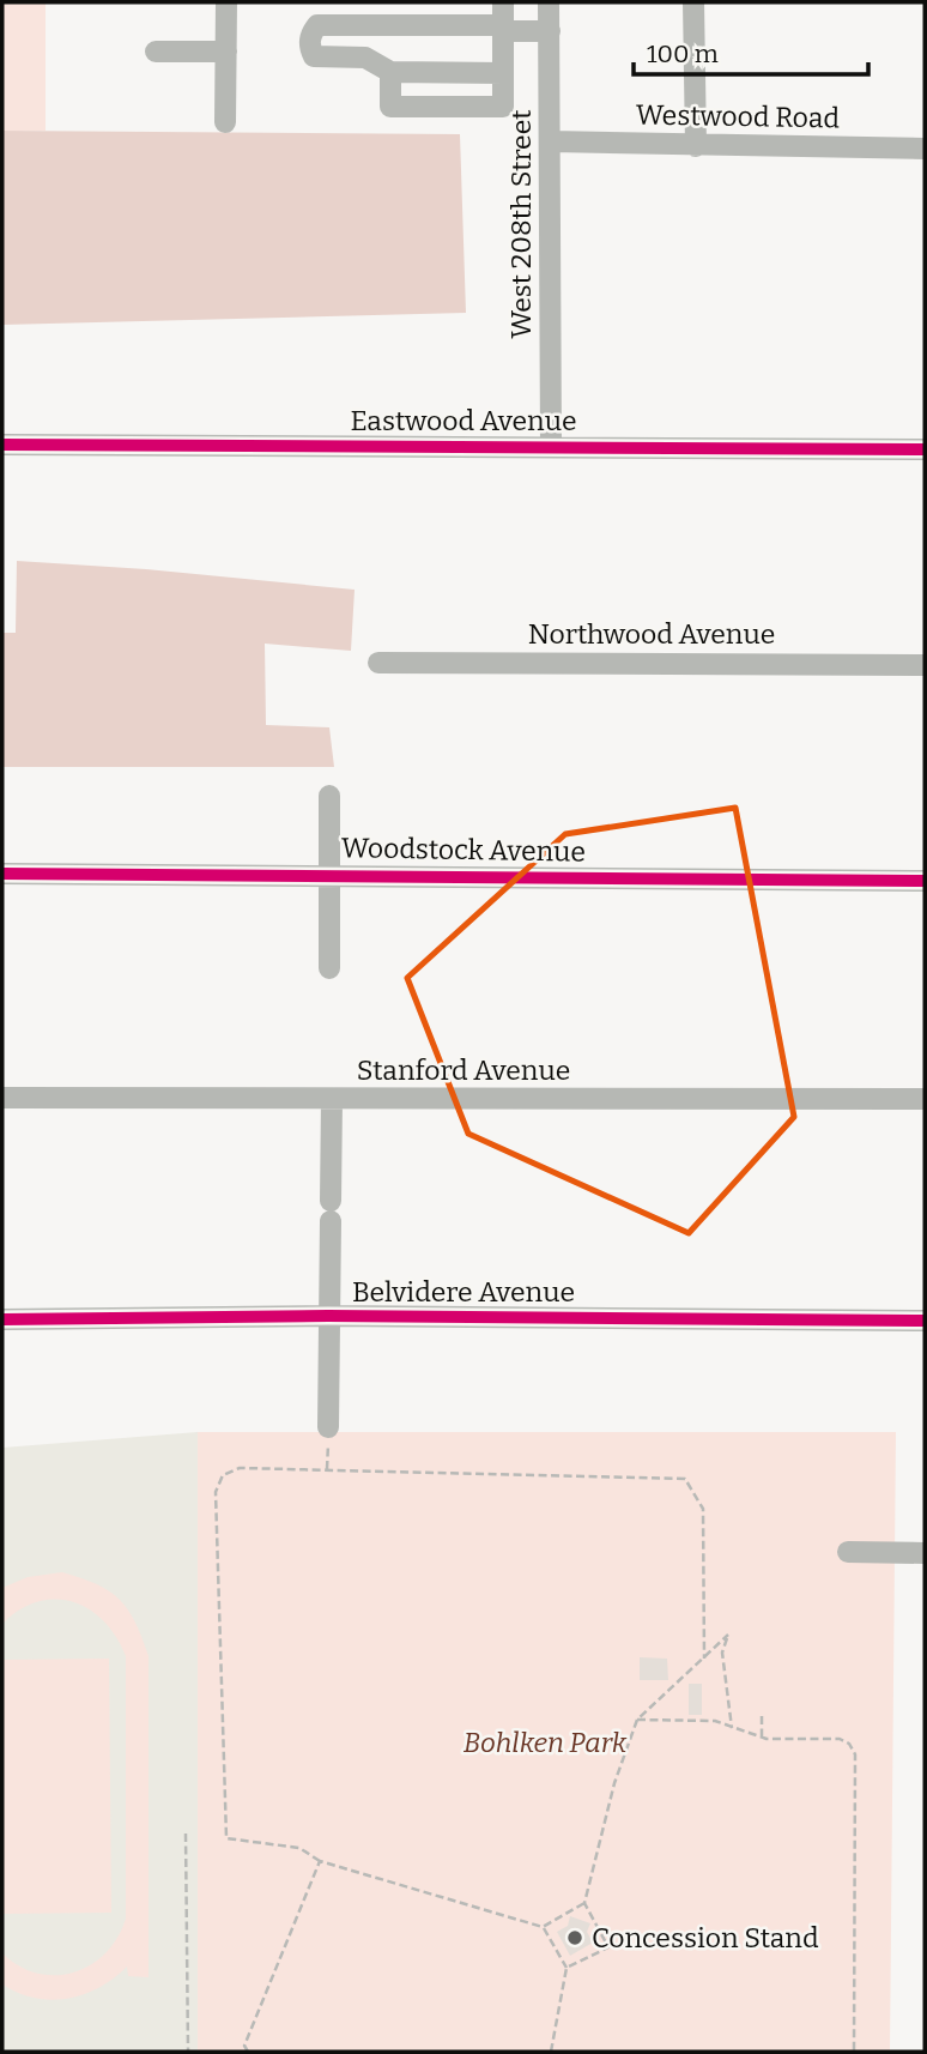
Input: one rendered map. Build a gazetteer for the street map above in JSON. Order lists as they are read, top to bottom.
{
  "streets": {
    "street": [
      "Westwood Road",
      "West 208th Street",
      "Eastwood Avenue",
      "Northwood Avenue",
      "Woodstock Avenue",
      "Stanford Avenue",
      "Belvidere Avenue"
    ]
  },
  "crossings": [
    ["Westwood Road", "West 208th Street"],
    ["West 208th Street", "Eastwood Avenue"]
  ],
  "parks": ["Bohlken Park"],
  "places": ["Concession Stand"],
  "scale_bar": "100 m"
}
